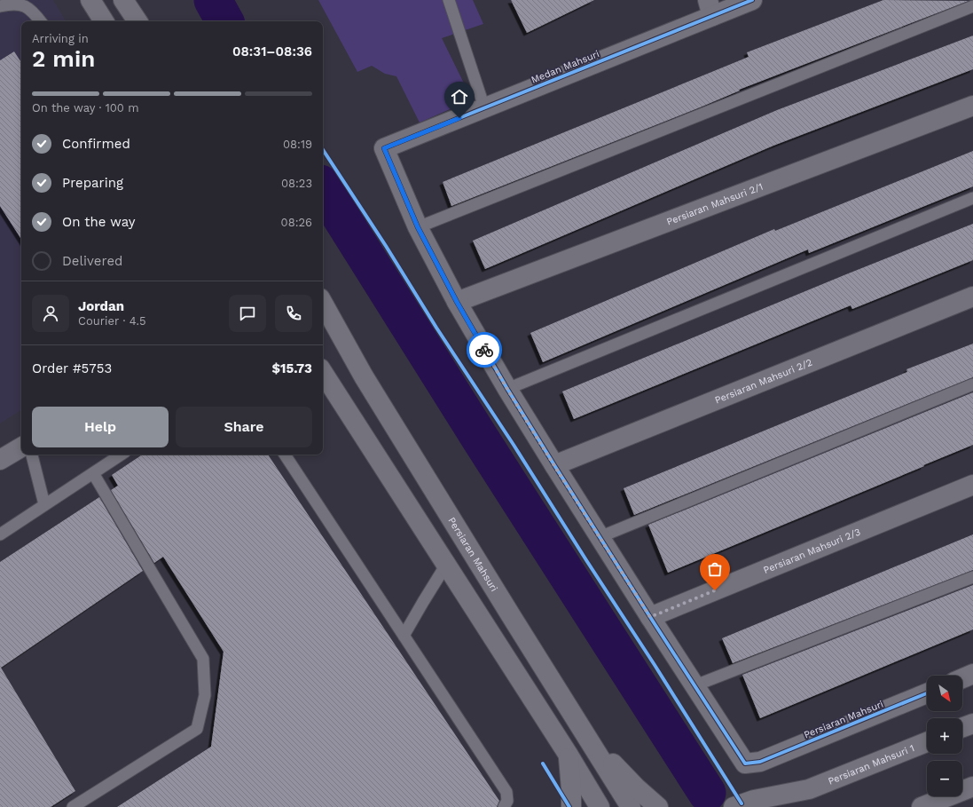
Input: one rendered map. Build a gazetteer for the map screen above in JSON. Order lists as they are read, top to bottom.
{
  "streets": {
    "street": [
      "Medan Mahsuri",
      "Persiaran Mahsuri 2/1",
      "Persiaran Mahsuri 2/2",
      "Persiaran Mahsuri 2/3",
      "Persiaran Mahsuri",
      "Persiaran Mahsuri 1"
    ]
  },
  "north": "bottom right",
  "page": {
    "heading": ["2 min", "Arriving in", "08:31–08:36"],
    "panel": [
      "Jordan",
      "Courier · 4.5",
      "Order #5753",
      "$15.73"
    ],
    "bar": "On the way · 100 m",
    "list": [
      ["Confirmed", "08:19"],
      ["Preparing", "08:23"],
      ["On the way", "08:26"],
      "Delivered"
    ],
    "buttons": ["Help", "Share"],
    "map_buttons": ["+", "−"]
  }
}
